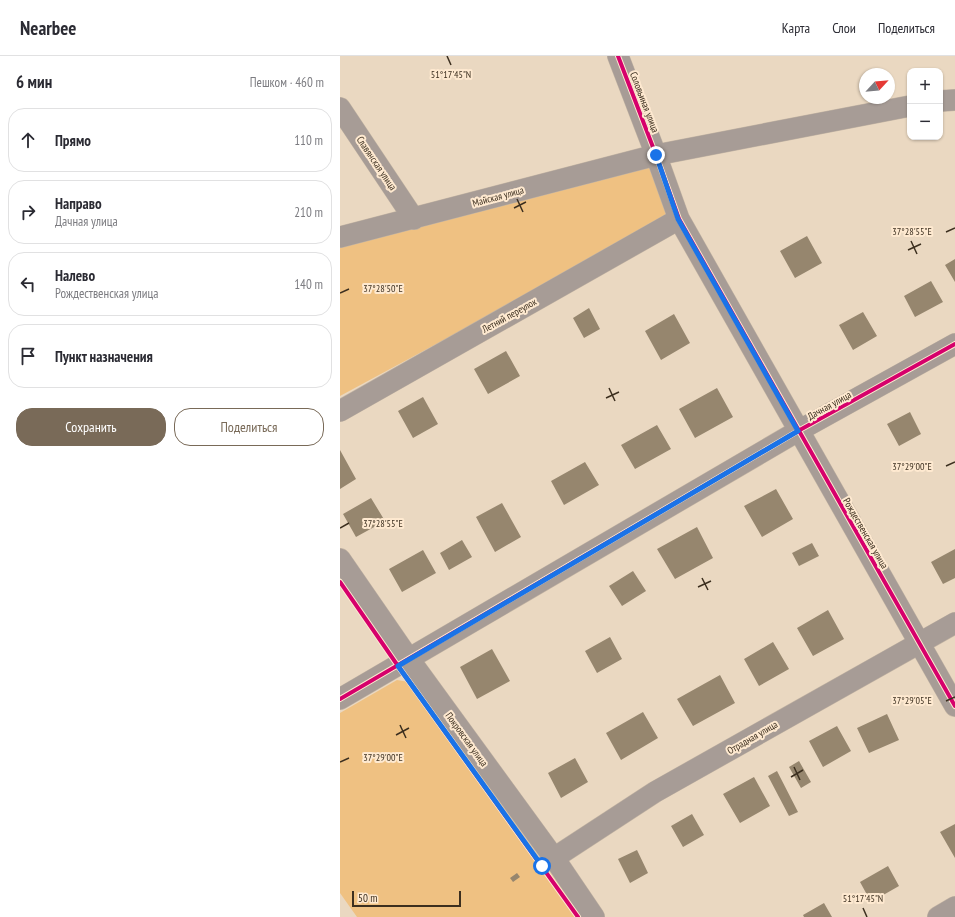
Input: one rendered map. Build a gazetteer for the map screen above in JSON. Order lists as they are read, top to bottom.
{
  "streets": {
    "street": [
      "Соловьиная улица",
      "Славянская улица",
      "Майская улица",
      "Летний переулок",
      "Дачная улица",
      "Рождественская улица",
      "Отрадная улица",
      "Покровская улица"
    ]
  },
  "crossings": [
    ["Соловьиная улица", "Майская улица"],
    ["Соловьиная улица", "Рождественская улица"],
    ["Славянская улица", "Майская улица"],
    ["Майская улица", "Рождественская улица"],
    ["Летний переулок", "Рождественская улица"],
    ["Дачная улица", "Рождественская улица"],
    ["Дачная улица", "Покровская улица"],
    ["Рождественская улица", "Отрадная улица"],
    ["Отрадная улица", "Покровская улица"]
  ],
  "scale_bar": "50 m",
  "north": "top right",
  "page": {
    "header": "Nearbee",
    "nav": ["Карта", "Слои", "Поделиться"],
    "heading": ["6 мин", "Пешком · 460 m"],
    "map_buttons": ["+", "−"],
    "list": [
      ["Прямо", "110 m"],
      ["Направо", "Дачная улица", "210 m"],
      ["Налево", "Рождественская улица", "140 m"],
      "Пункт назначения"
    ],
    "buttons": ["Сохранить", "Поделиться"],
    "scale": "50 m"
  },
  "coordinates": [
    "51°17'45\"N",
    "37°28'55\"E",
    "37°28'50\"E",
    "37°29'00\"E",
    "37°29'05\"E"
  ]
}
